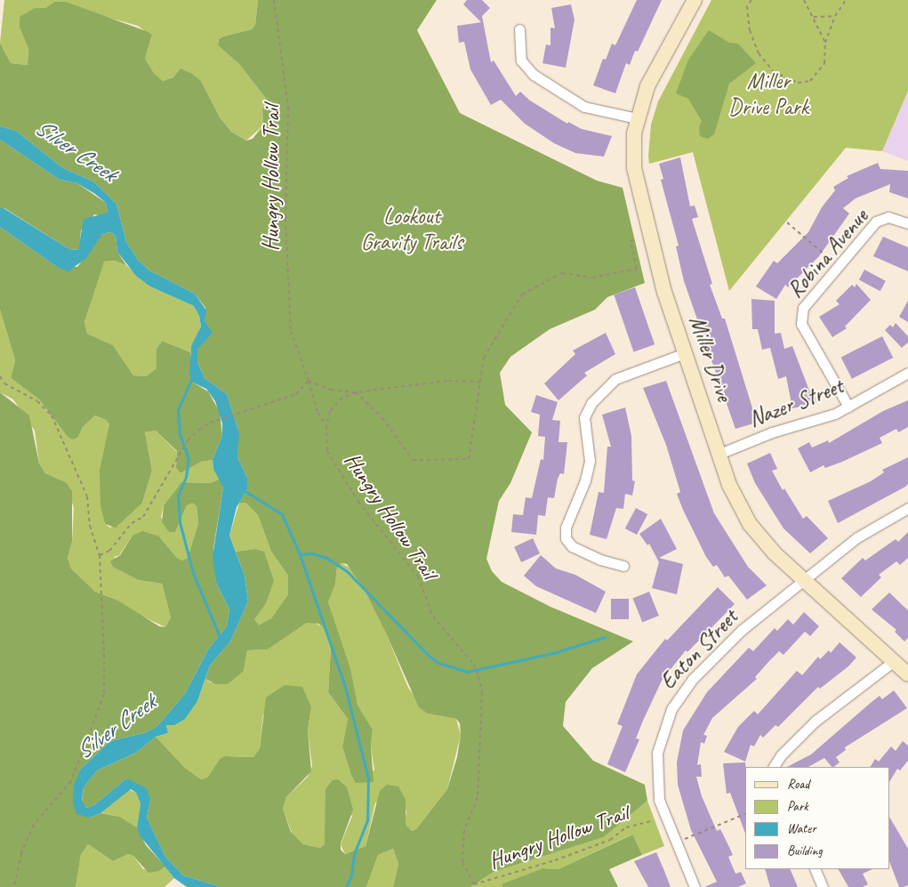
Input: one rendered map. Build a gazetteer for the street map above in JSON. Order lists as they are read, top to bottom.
{
  "streets": {
    "street": [
      "Robina Avenue",
      "Miller Drive",
      "Nazer Street",
      "Eaton Street"
    ],
    "path": ["Hungry Hollow Trail"]
  },
  "crossings": [
    ["Robina Avenue", "Nazer Street"],
    ["Miller Drive", "Nazer Street"],
    ["Miller Drive", "Eaton Street"]
  ],
  "water": ["Silver Creek"],
  "parks": ["Miller Drive Park", "Lookout Gravity Trails"],
  "legend": [
    "Road",
    "Park",
    "Water",
    "Building"
  ]
}
